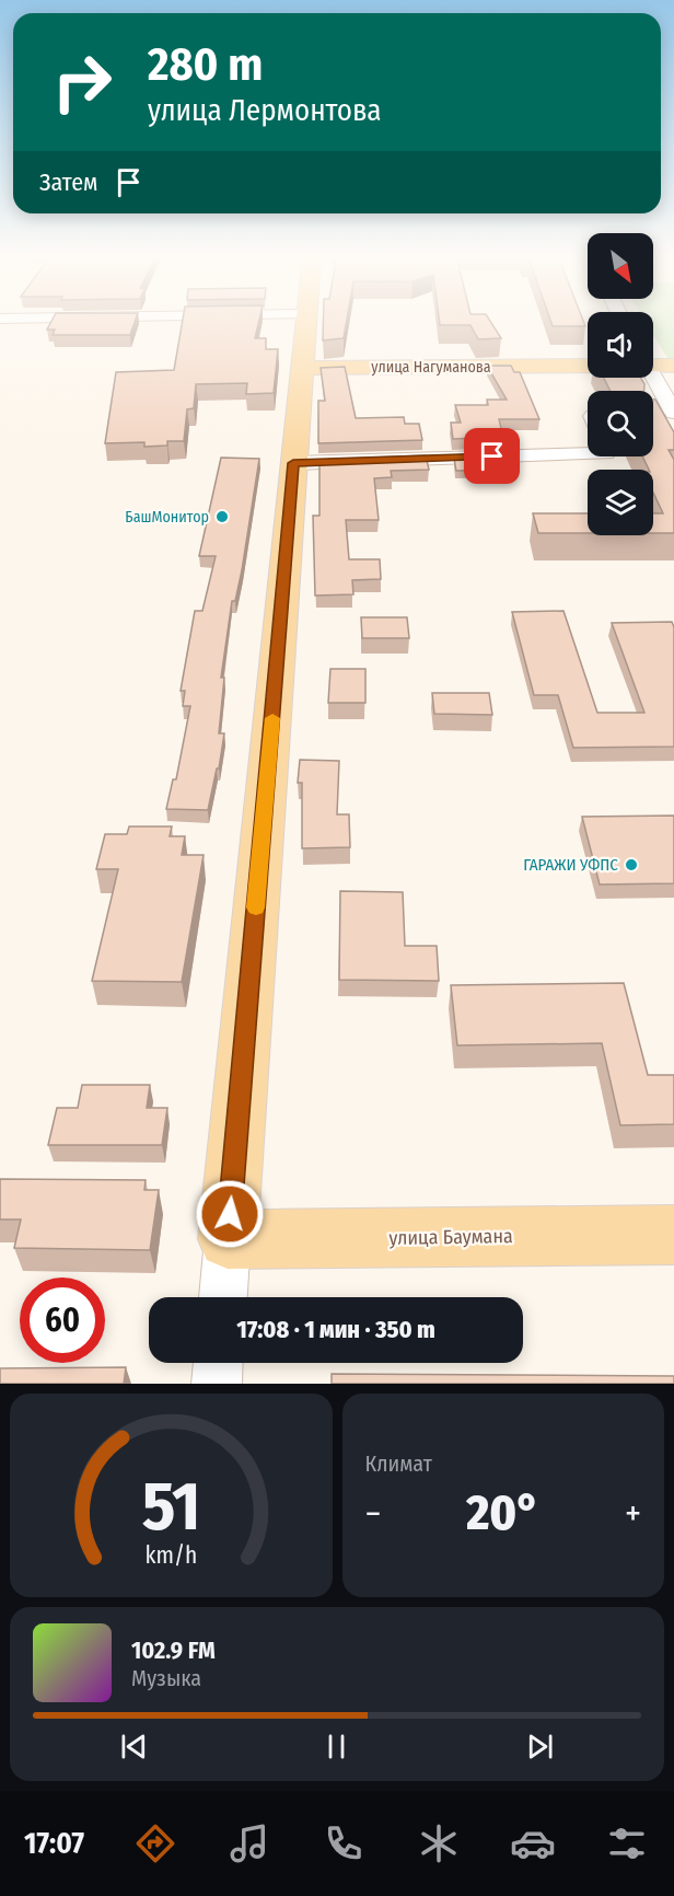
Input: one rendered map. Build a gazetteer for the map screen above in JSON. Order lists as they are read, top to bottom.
{
  "streets": {
    "main road": ["улица Нагуманова", "улица Баумана"]
  },
  "places": ["БашМонитор", "ГАРАЖИ УФПС"],
  "north": "bottom right",
  "page": {
    "turn": ["280 m", "улица Лермонтова"],
    "then": "Затем",
    "limit": "60",
    "trip": "17:08 · 1 мин · 350 m",
    "tile": "Климат",
    "heat": ["−", "20°", "+"],
    "song": ["102.9 FM", "Музыка"],
    "tabs": "17:07",
    "gauge": ["51", "km/h"]
  }
}
